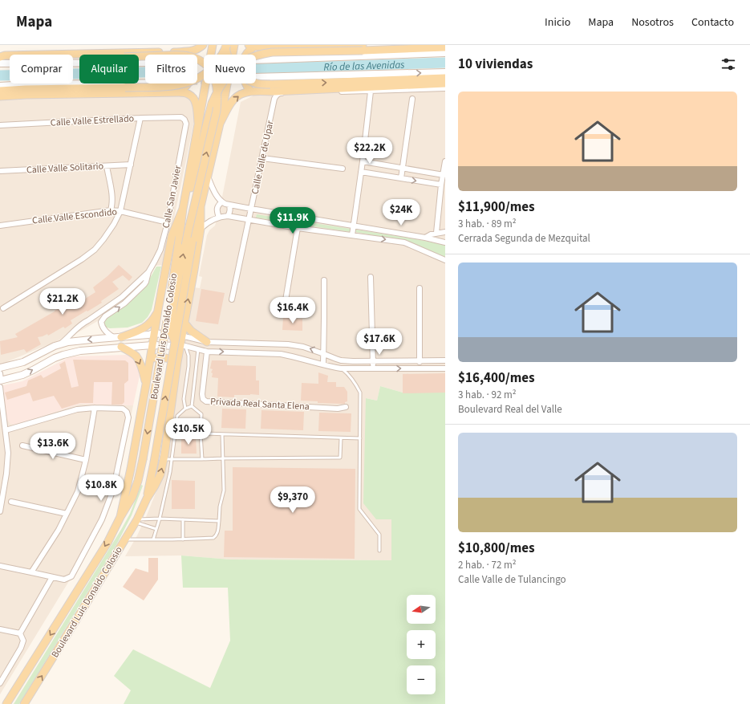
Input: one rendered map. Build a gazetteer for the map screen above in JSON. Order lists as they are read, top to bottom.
{
  "streets": {
    "main road": ["Boulevard Luis Donaldo Colosio"],
    "street": [
      "Calle Valle Estrellado",
      "Calle Valle de Upar",
      "Calle Valle Solitario",
      "Calle San Javier",
      "Calle Valle Escondido",
      "Privada Real Santa Elena"
    ]
  },
  "crossings": [
    ["Calle Valle Estrellado", "Calle San Javier"],
    ["Calle San Javier", "Calle Valle Escondido"]
  ],
  "water": ["Río de las Avenidas"],
  "north": "left",
  "page": {
    "header": "Mapa",
    "nav": [
      "Inicio",
      "Mapa",
      "Nosotros",
      "Contacto"
    ],
    "heading": "10 viviendas",
    "chip": [
      "Comprar",
      "Alquilar",
      "Filtros",
      "Nuevo"
    ],
    "list": [
      {
        "name": "$11,900/mes",
        "note": "3 hab. · 89 m² · Cerrada Segunda de Mezquital"
      },
      {
        "name": "$16,400/mes",
        "note": "3 hab. · 92 m² · Boulevard Real del Valle"
      },
      {
        "name": "$10,800/mes",
        "note": "2 hab. · 72 m² · Calle Valle de Tulancingo"
      }
    ],
    "price": [
      "$22.2K",
      "$24K",
      "$11.9K",
      "$21.2K",
      "$16.4K",
      "$17.6K",
      "$10.5K",
      "$13.6K",
      "$10.8K",
      "$9,370"
    ],
    "map_buttons": ["+", "−"]
  }
}
